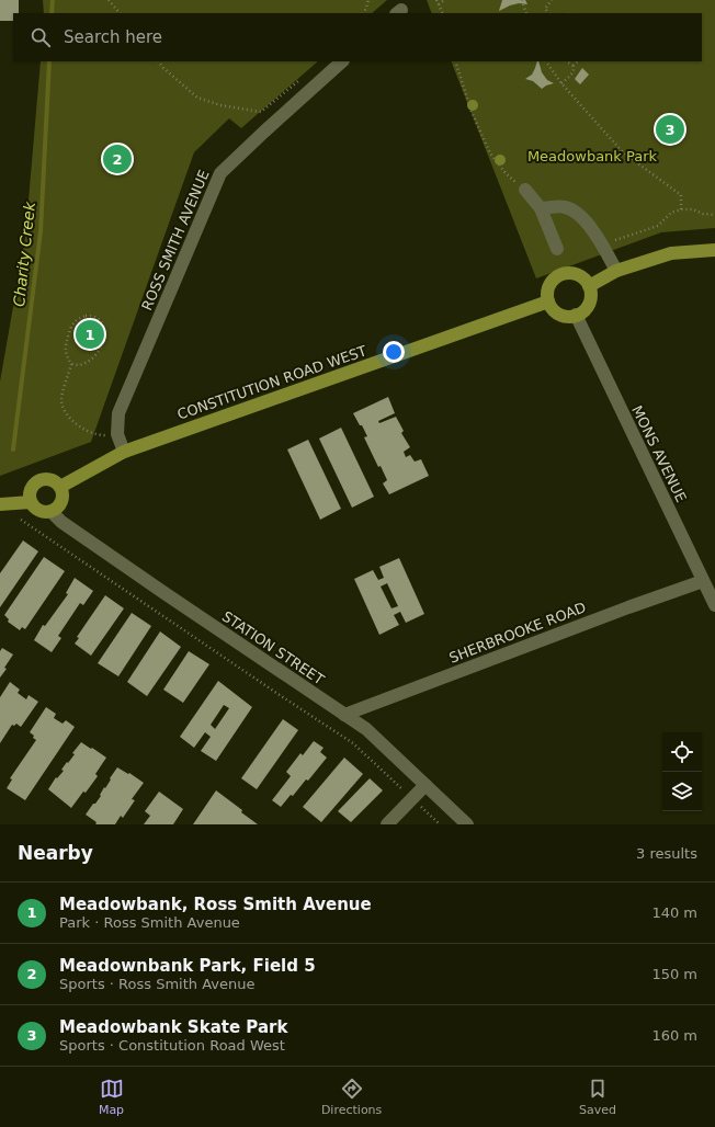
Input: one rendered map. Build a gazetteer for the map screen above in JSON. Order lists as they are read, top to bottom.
{
  "streets": {
    "main road": ["CONSTITUTION ROAD WEST"],
    "street": [
      "ROSS SMITH AVENUE",
      "MONS AVENUE",
      "SHERBROOKE ROAD",
      "STATION STREET"
    ]
  },
  "crossings": [
    ["ROSS SMITH AVENUE", "CONSTITUTION ROAD WEST"],
    ["CONSTITUTION ROAD WEST", "MONS AVENUE"],
    ["CONSTITUTION ROAD WEST", "STATION STREET"],
    ["MONS AVENUE", "SHERBROOKE ROAD"],
    ["SHERBROOKE ROAD", "STATION STREET"]
  ],
  "water": ["Charity Creek"],
  "parks": ["Meadowbank Park"],
  "page": {
    "search": "Search here",
    "pins": ["3", "2", "1"],
    "heading": ["Nearby", "3 results"],
    "list": [
      {
        "mark": "1",
        "name": "Meadowbank, Ross Smith Avenue",
        "note": "Park · Ross Smith Avenue",
        "value": "140 m"
      },
      {
        "mark": "2",
        "name": "Meadownbank Park, Field 5",
        "note": "Sports · Ross Smith Avenue",
        "value": "150 m"
      },
      {
        "mark": "3",
        "name": "Meadowbank Skate Park",
        "note": "Sports · Constitution Road West",
        "value": "160 m"
      }
    ],
    "nav": ["Map", "Directions", "Saved"]
  }
}
